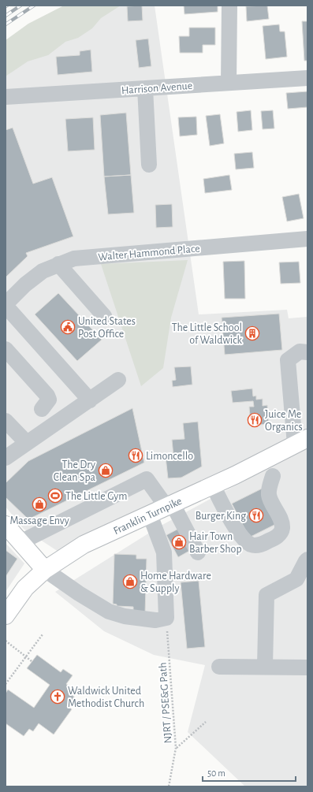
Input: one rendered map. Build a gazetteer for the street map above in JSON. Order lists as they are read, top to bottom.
{
  "streets": {
    "main road": ["Franklin Turnpike"],
    "street": ["Harrison Avenue", "Walter Hammond Place"],
    "path": ["NJRT / PSE&G Path"]
  },
  "places": {
    "public building": ["United States Post Office"],
    "building": ["The Little School of Waldwick"],
    "restaurant": ["Juice Me Organics", "Limoncello", "Burger King"],
    "shop": [
      "The Dry Clean Spa",
      "Massage Envy",
      "Hair Town Barber Shop",
      "Home Hardware & Supply"
    ],
    "sports": ["The Little Gym"],
    "church": ["Waldwick United Methodist Church"]
  },
  "scale_bar": "50 m"
}
